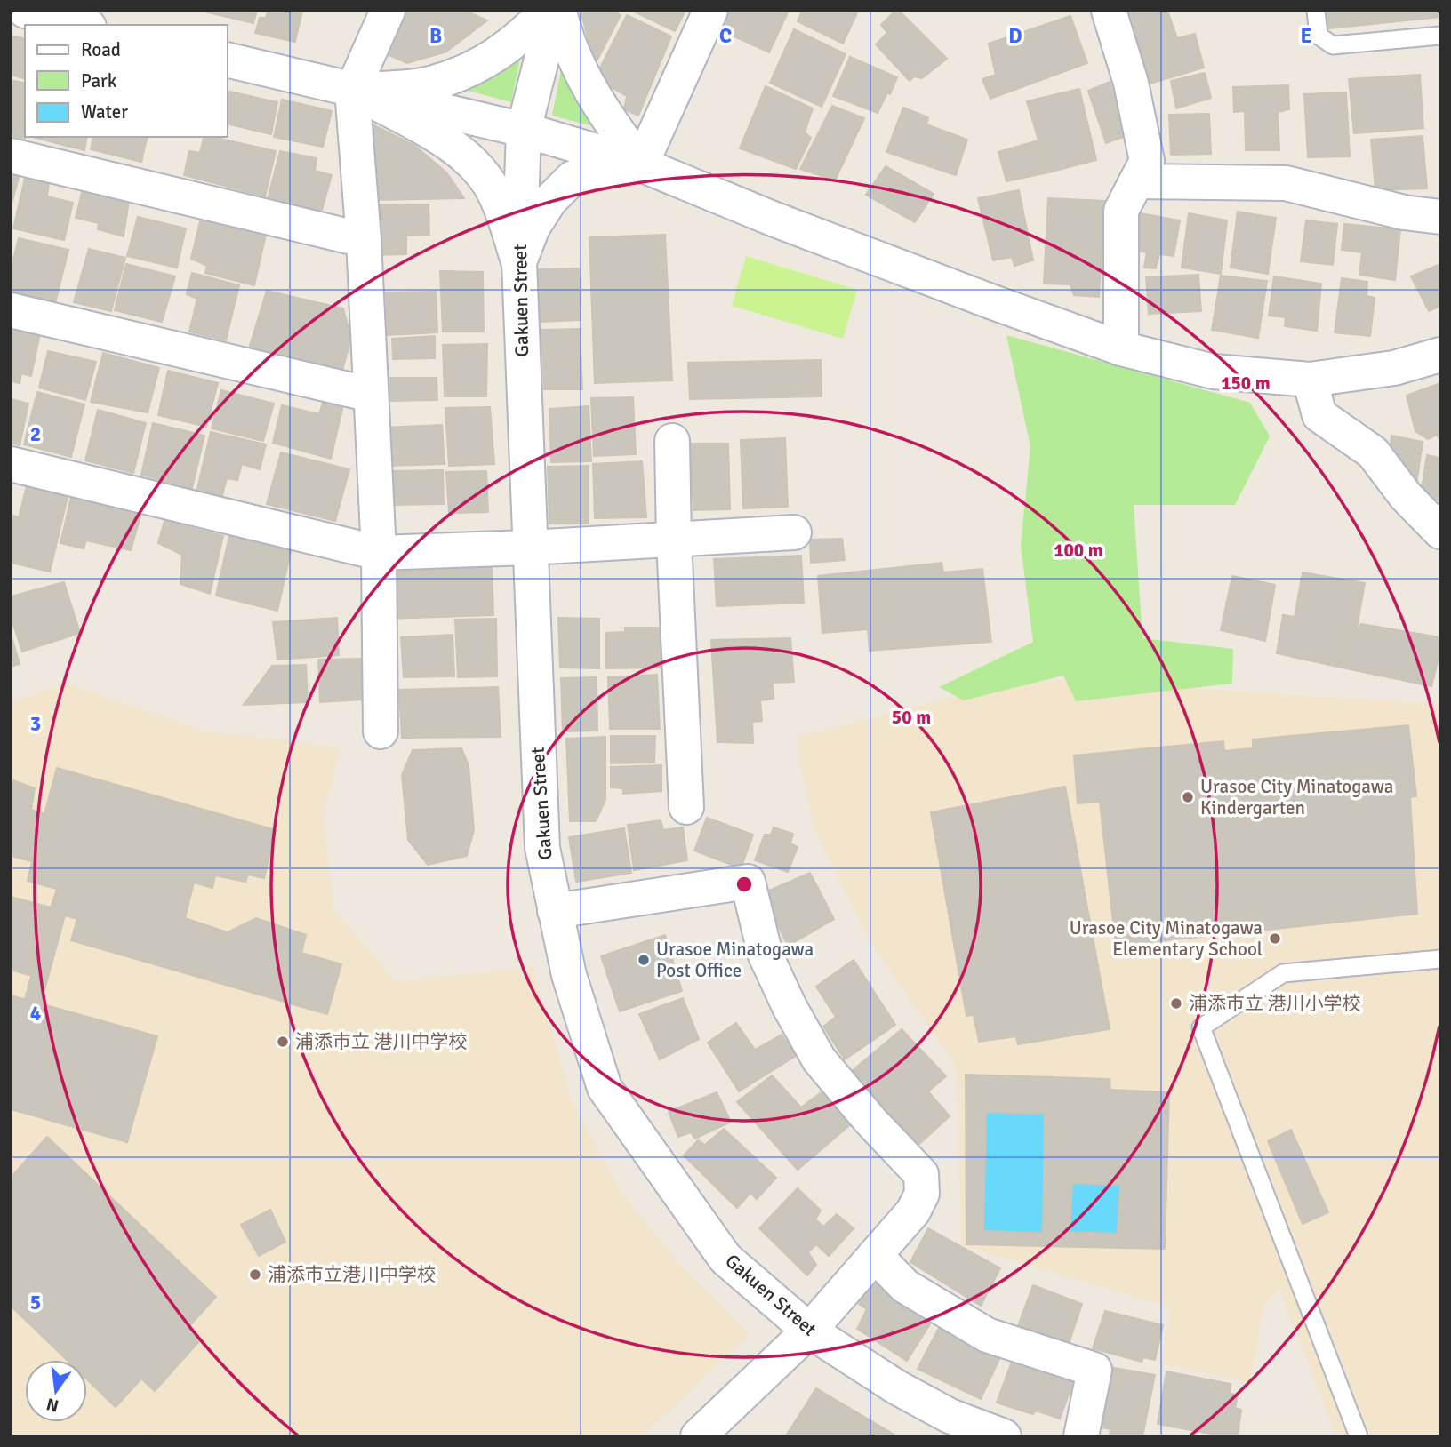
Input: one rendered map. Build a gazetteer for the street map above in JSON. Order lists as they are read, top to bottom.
{
  "streets": {
    "street": ["Gakuen Street"]
  },
  "places": [
    "Urasoe City Minatogawa Kindergarten",
    "Urasoe City Minatogawa Elementary School",
    "Urasoe Minatogawa Post Office",
    "浦添市立 港川小学校",
    "浦添市立 港川中学校",
    "浦添市立港川中学校"
  ],
  "legend": ["Road", "Park", "Water"],
  "north": "bottom",
  "grid": {
    "columns": [
      "B",
      "C",
      "D",
      "E"
    ],
    "rows": [
      "2",
      "3",
      "4",
      "5"
    ]
  },
  "rings": ["150 m", "100 m", "50 m"]
}
